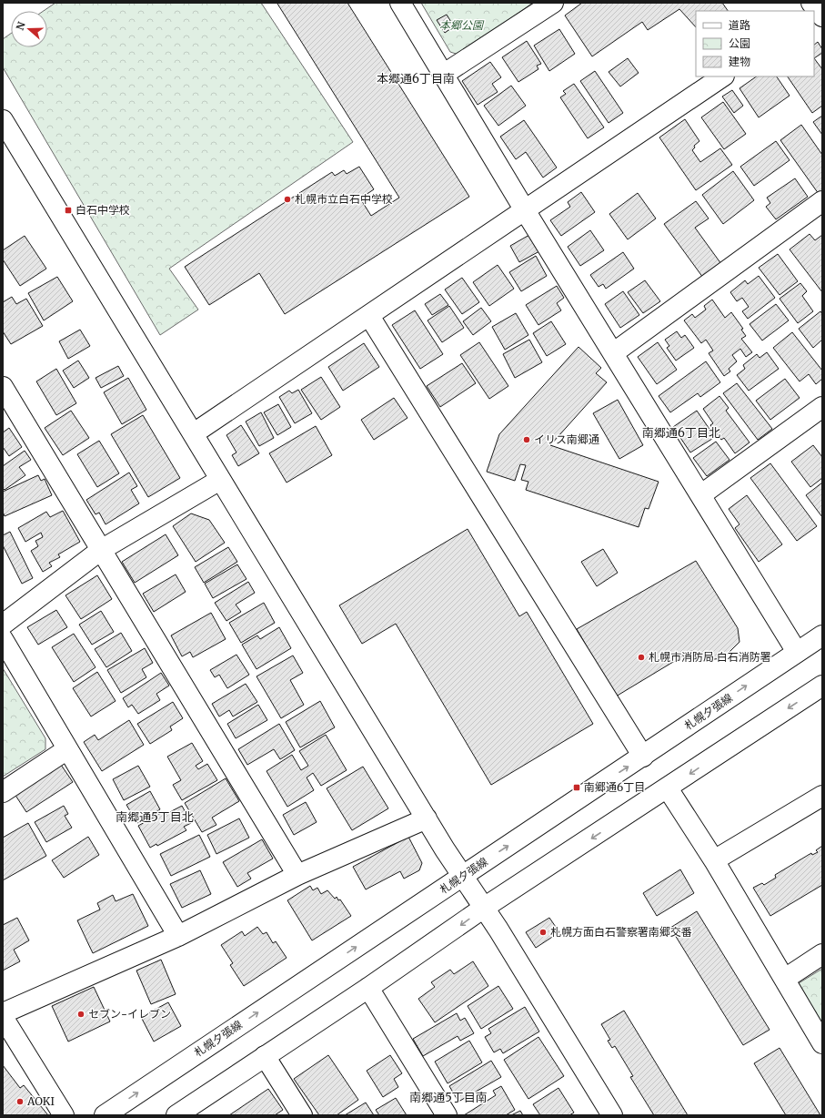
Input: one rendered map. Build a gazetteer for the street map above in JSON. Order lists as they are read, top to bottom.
{
  "streets": {
    "street": ["札幌夕張線"]
  },
  "districts": [
    "本郷通6丁目南",
    "南郷通6丁目北",
    "南郷通5丁目北",
    "南郷通5丁目南"
  ],
  "parks": ["本郷公園"],
  "places": {
    "other": [
      "札幌市立白石中学校",
      "イリス南郷通",
      "札幌市消防局 白石消防署",
      "札幌方面白石警察署南郷交番",
      "セブン-イレブン",
      "AOKI"
    ],
    "transit": ["白石中学校", "南郷通6丁目"]
  },
  "legend": ["道路", "公園", "建物"],
  "north": "left"
}
